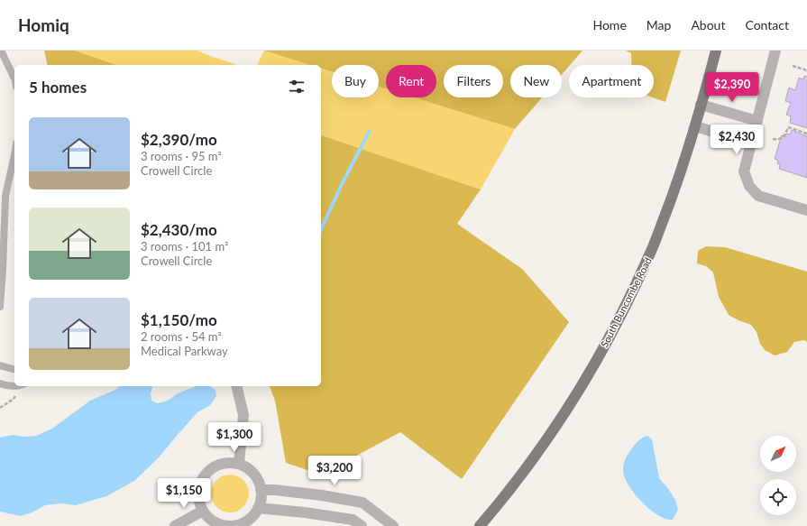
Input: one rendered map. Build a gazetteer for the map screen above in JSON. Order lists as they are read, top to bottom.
{
  "streets": {
    "main road": ["South Buncombe Road"]
  },
  "north": "top right",
  "page": {
    "header": "Homiq",
    "nav": [
      "Home",
      "Map",
      "About",
      "Contact"
    ],
    "chip": [
      "Buy",
      "Rent",
      "Filters",
      "New",
      "Apartment"
    ],
    "heading": "5 homes",
    "price": [
      "$2,390",
      "$2,430",
      "$1,300",
      "$3,200",
      "$1,150"
    ],
    "list": [
      {
        "name": "$2,390/mo",
        "note": "3 rooms · 95 m² · Crowell Circle"
      },
      {
        "name": "$2,430/mo",
        "note": "3 rooms · 101 m² · Crowell Circle"
      },
      {
        "name": "$1,150/mo",
        "note": "2 rooms · 54 m² · Medical Parkway"
      }
    ]
  }
}
